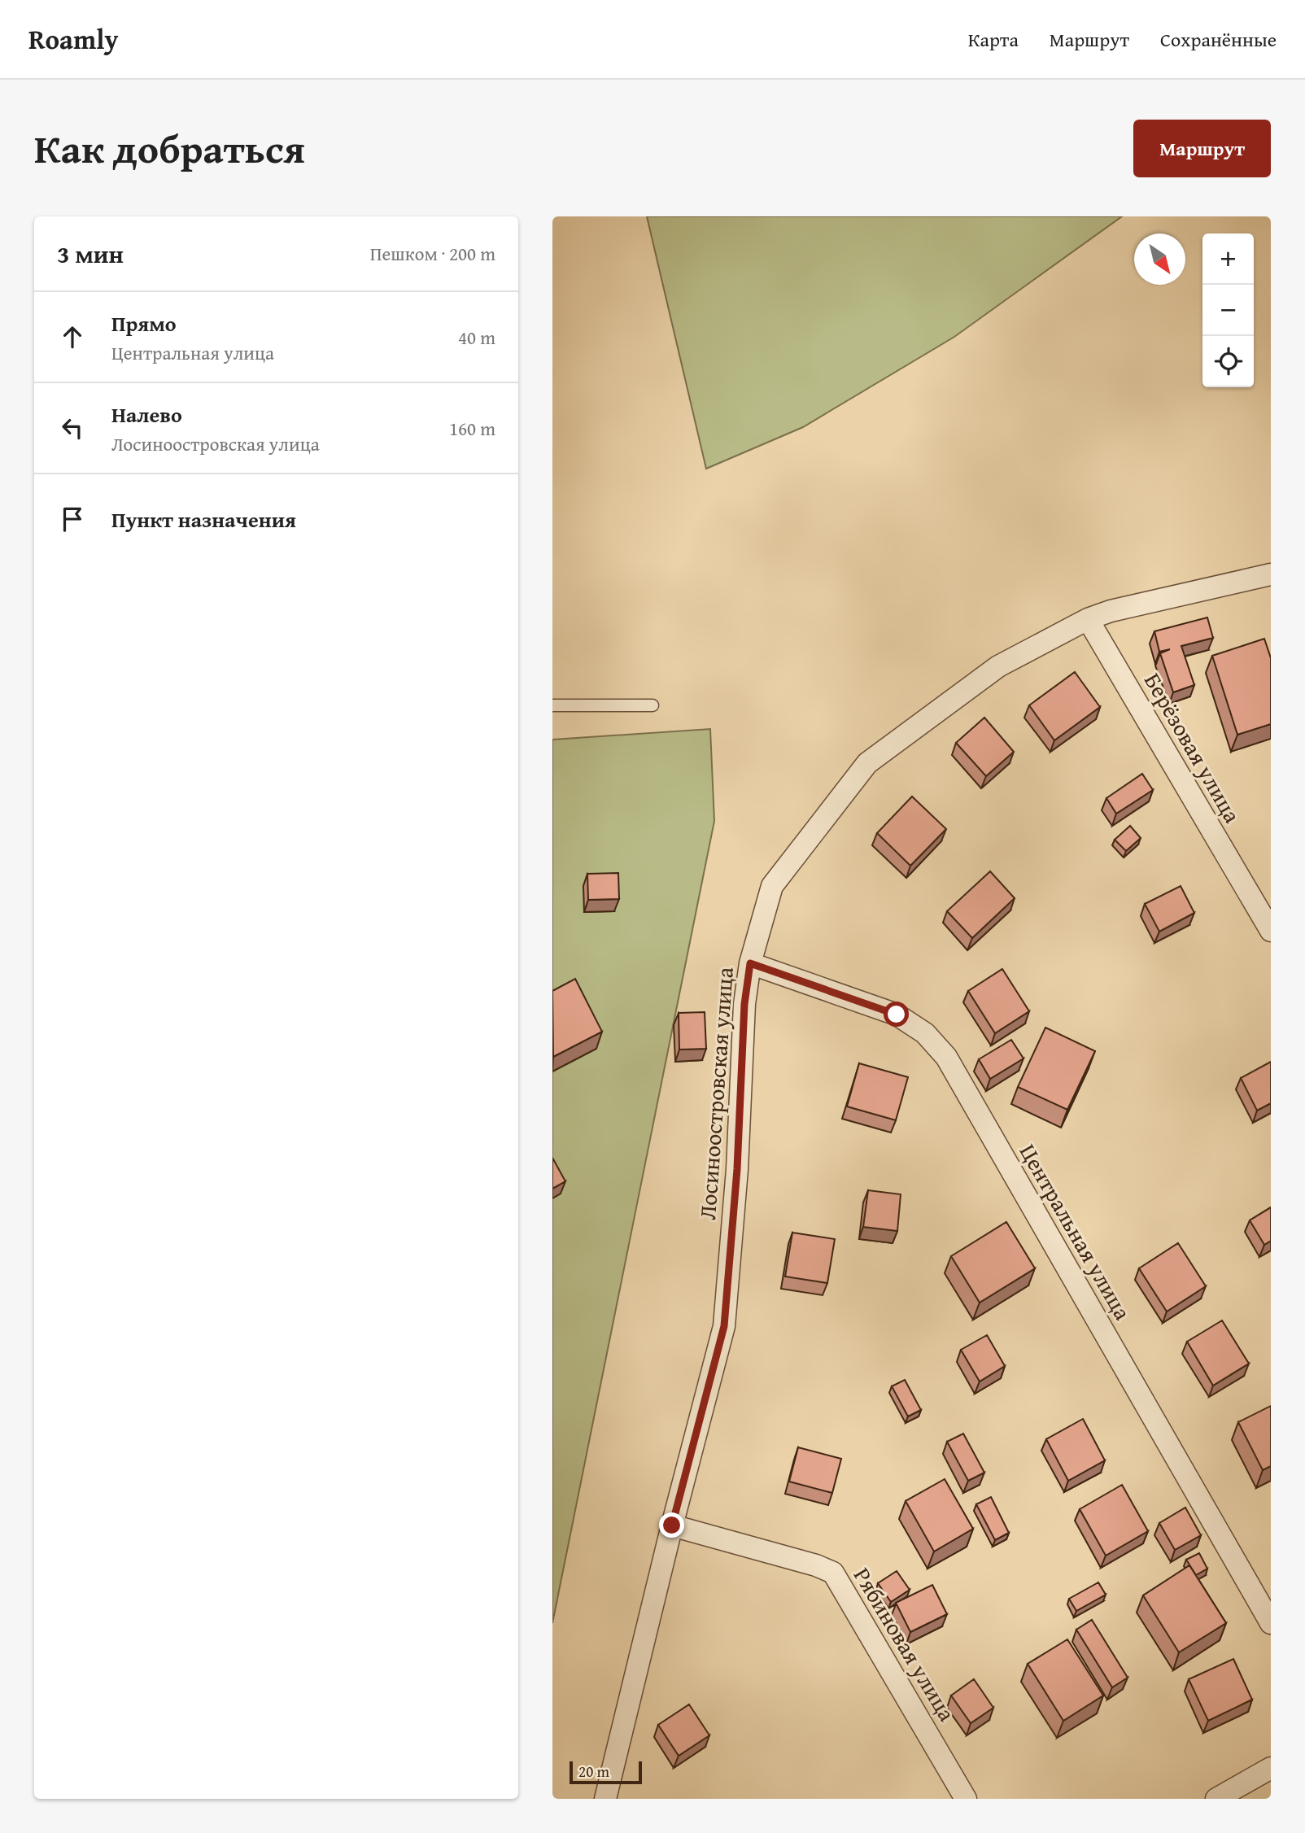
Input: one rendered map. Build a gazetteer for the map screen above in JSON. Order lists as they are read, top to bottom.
{
  "streets": {
    "street": [
      "Берёзовая улица",
      "Лосиноостровская улица",
      "Центральная улица",
      "Рябиновая улица"
    ]
  },
  "crossings": [
    ["Берёзовая улица", "Лосиноостровская улица"],
    ["Лосиноостровская улица", "Центральная улица"],
    ["Лосиноостровская улица", "Рябиновая улица"]
  ],
  "scale_bar": "20 m",
  "north": "bottom right",
  "page": {
    "header": "Roamly",
    "nav": ["Карта", "Маршрут", "Сохранённые"],
    "title": "Как добраться",
    "buttons": "Маршрут",
    "heading": ["3 мин", "Пешком · 200 m"],
    "map_buttons": ["+", "−"],
    "list": [
      ["Прямо", "Центральная улица", "40 m"],
      ["Налево", "Лосиноостровская улица", "160 m"],
      "Пункт назначения"
    ],
    "scale": "20 m"
  }
}
